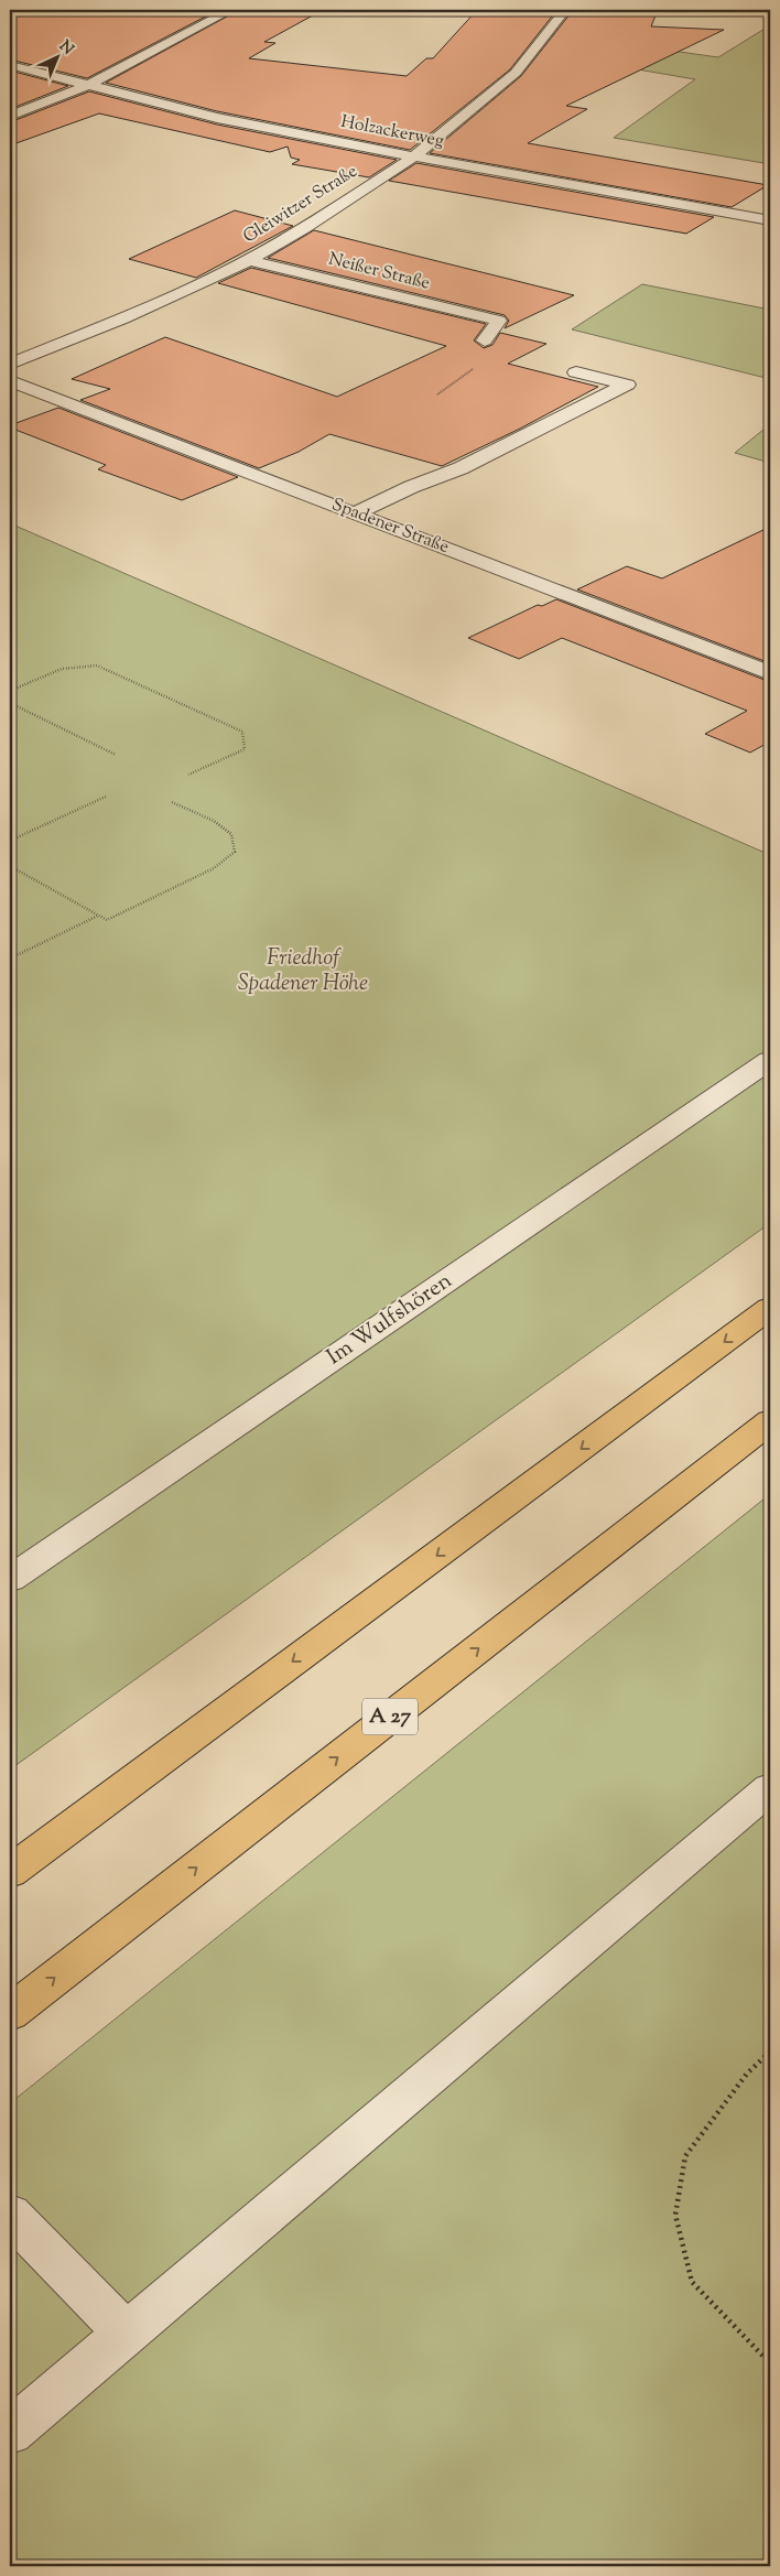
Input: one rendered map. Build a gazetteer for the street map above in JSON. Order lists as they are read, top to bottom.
{
  "streets": {
    "highway": ["A 27"],
    "street": [
      "Holzackerweg",
      "Gleiwitzer Straße",
      "Neißer Straße",
      "Spadener Straße",
      "Im Wulfshören"
    ]
  },
  "crossings": [
    ["Holzackerweg", "Gleiwitzer Straße"],
    ["Gleiwitzer Straße", "Neißer Straße"]
  ],
  "parks": ["Friedhof Spadener Höhe"],
  "north": "top right"
}
